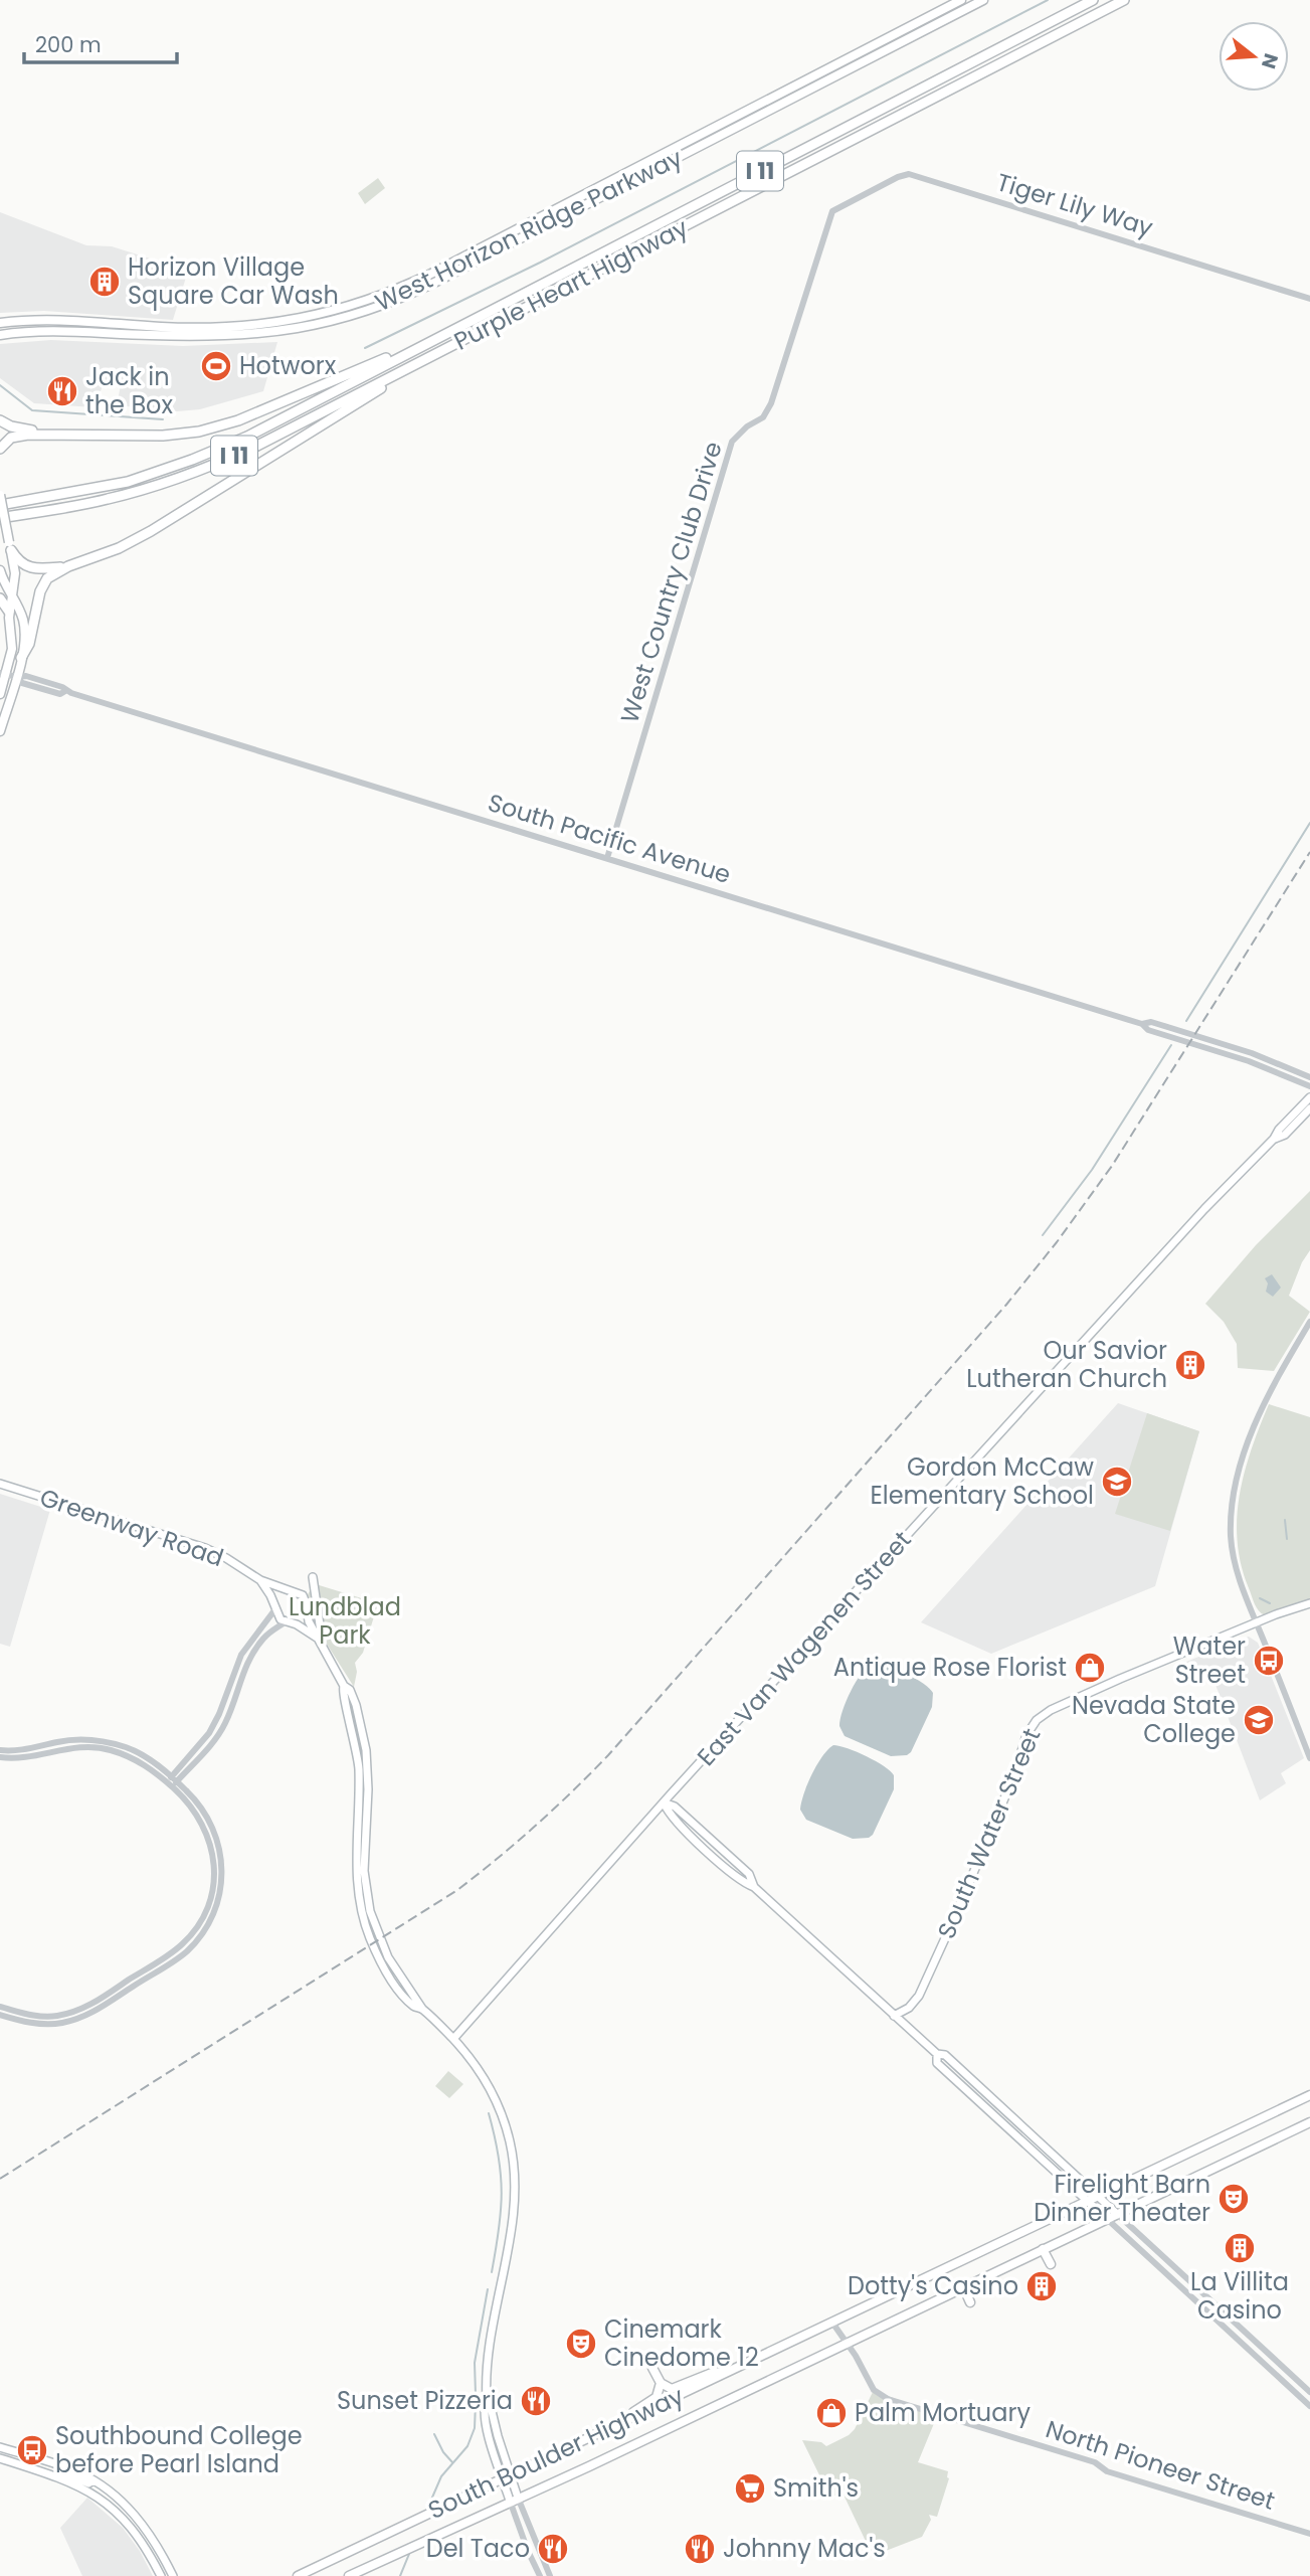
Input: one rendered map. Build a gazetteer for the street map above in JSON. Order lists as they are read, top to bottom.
{
  "streets": {
    "highway": ["I 11", "Purple Heart Highway"],
    "main road": [
      "West Horizon Ridge Parkway",
      "Greenway Road",
      "East Van Wagenen Street",
      "South Water Street",
      "South Boulder Highway"
    ],
    "street": [
      "Tiger Lily Way",
      "West Country Club Drive",
      "South Pacific Avenue",
      "North Pioneer Street"
    ]
  },
  "crossings": [
    ["Tiger Lily Way", "West Country Club Drive"],
    ["West Country Club Drive", "South Pacific Avenue"],
    ["South Boulder Highway", "North Pioneer Street"]
  ],
  "parks": ["Lundblad Park"],
  "places": {
    "building": [
      "Horizon Village Square Car Wash",
      "Our Savior Lutheran Church",
      "La Villita Casino",
      "Dotty's Casino"
    ],
    "sports": ["Hotworx"],
    "restaurant": [
      "Jack in the Box",
      "Sunset Pizzeria",
      "Del Taco",
      "Johnny Mac's"
    ],
    "school or university": ["Gordon McCaw Elementary School", "Nevada State College"],
    "bus stop": ["Water Street", "Southbound College before Pearl Island"],
    "shop": ["Antique Rose Florist", "Palm Mortuary"],
    "theatre": ["Firelight Barn Dinner Theater", "Cinemark Cinedome 12"],
    "supermarket": ["Smith's"]
  },
  "scale_bar": "200 m",
  "north": "right"
}
